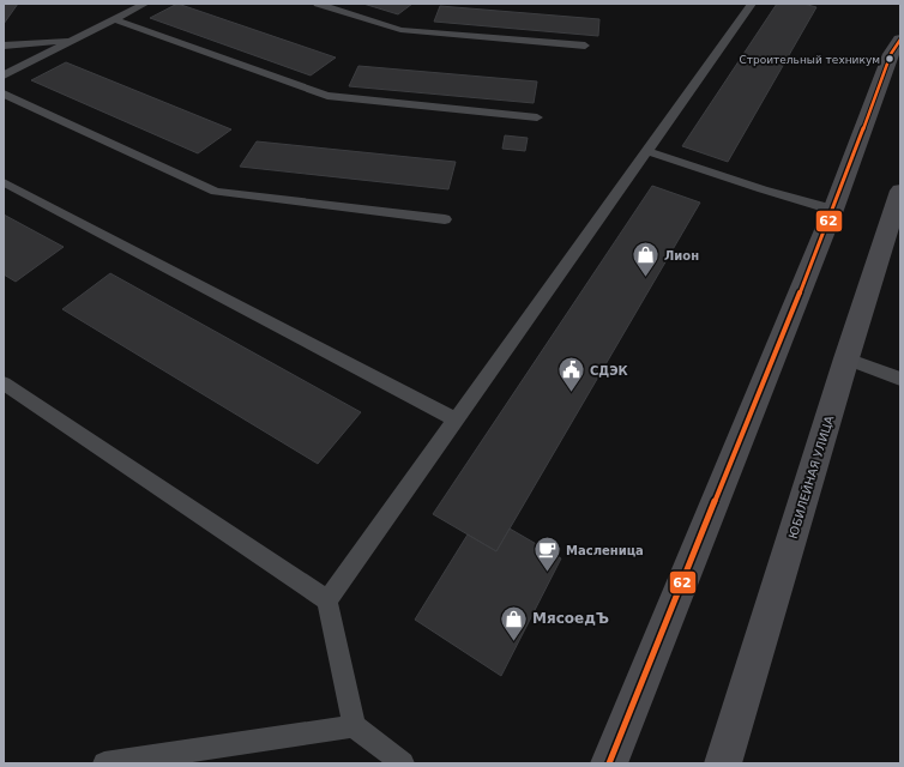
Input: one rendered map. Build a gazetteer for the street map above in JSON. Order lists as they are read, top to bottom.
{
  "streets": {
    "main road": ["ЮБИЛЕЙНАЯ УЛИЦА"]
  },
  "places": {
    "other": ["Строительный техникум"],
    "shop": ["Лион", "МясоедЪ"],
    "public building": ["СДЭК"],
    "cafe": ["Масленица"]
  },
  "lines": ["transit line 62"]
}
